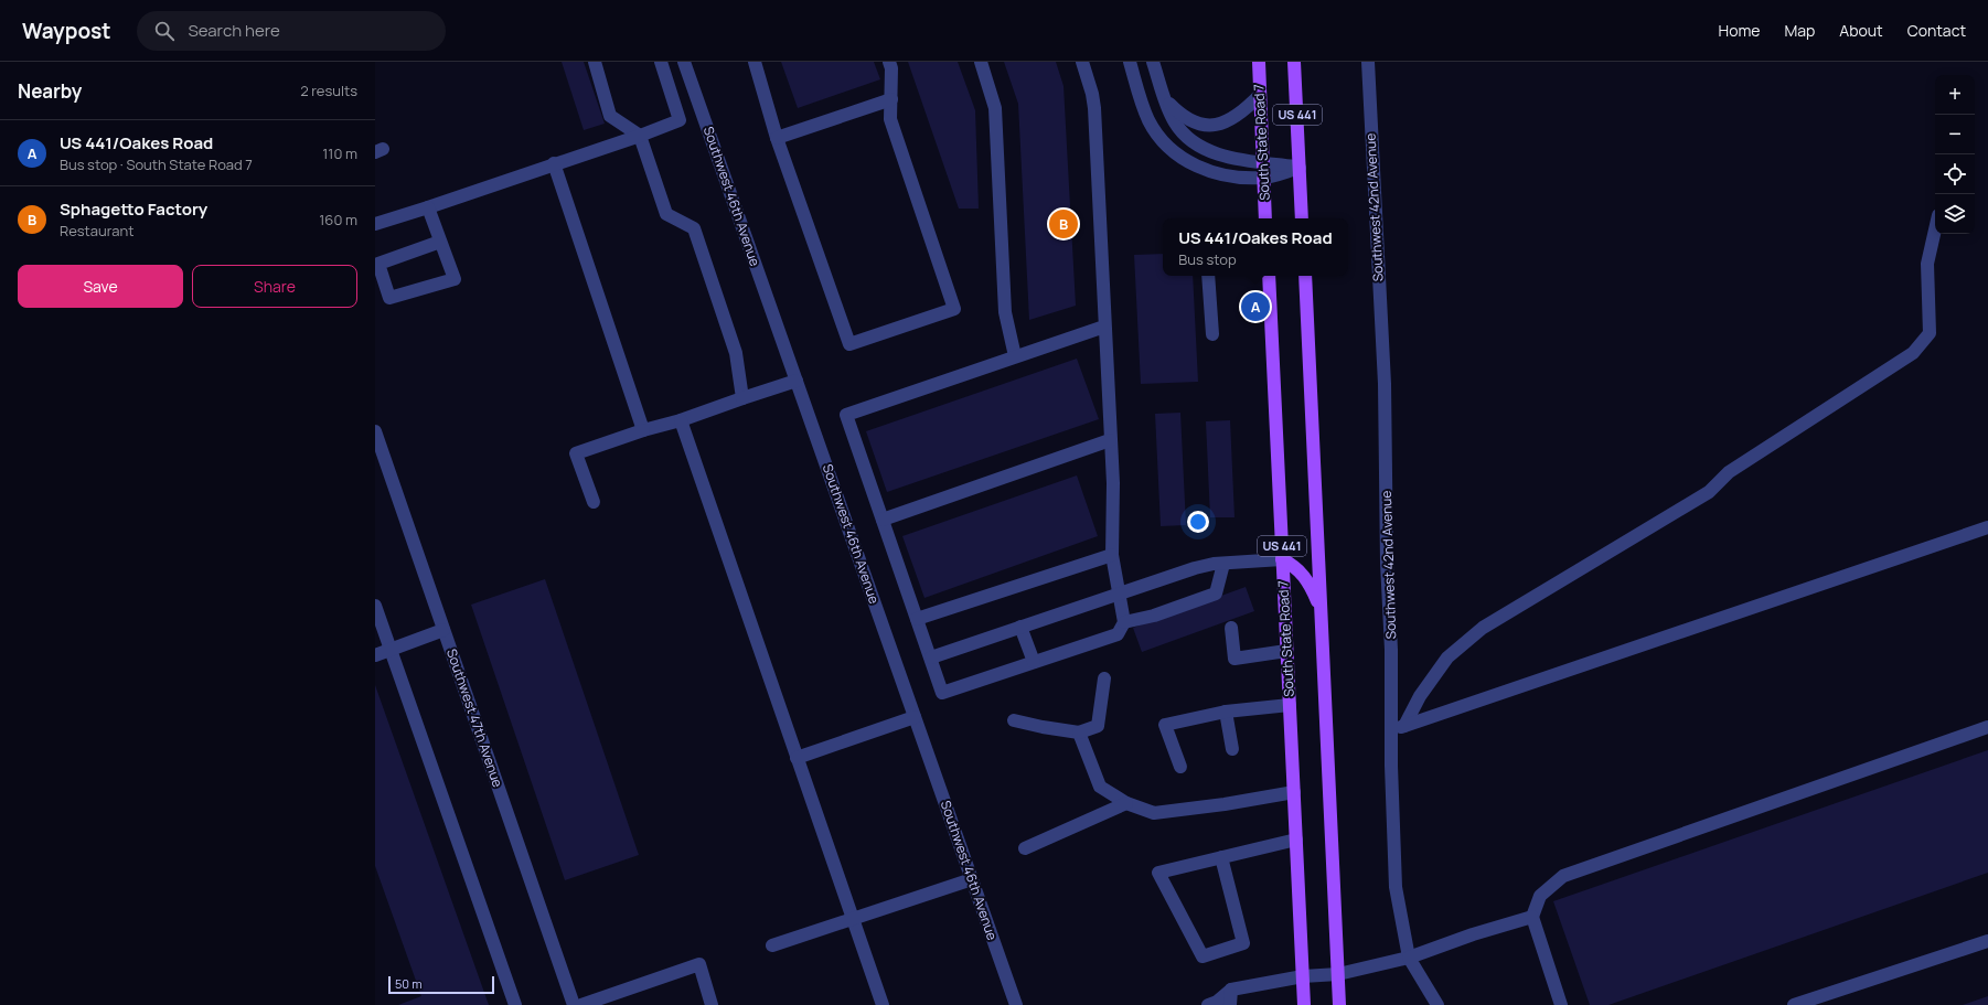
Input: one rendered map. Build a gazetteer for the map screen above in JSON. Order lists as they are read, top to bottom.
{
  "streets": {
    "main road": ["US 441", "South State Road 7"],
    "street": ["Southwest 46th Avenue", "Southwest 42nd Avenue", "Southwest 47th Avenue"]
  },
  "scale_bar": "50 m",
  "page": {
    "header": "Waypost",
    "search": "Search here",
    "nav": [
      "Home",
      "Map",
      "About",
      "Contact"
    ],
    "heading": ["Nearby", "2 results"],
    "map_buttons": ["+", "−"],
    "list": [
      {
        "mark": "A",
        "name": "US 441/Oakes Road",
        "note": "Bus stop · South State Road 7",
        "value": "110 m"
      },
      {
        "mark": "B",
        "name": "Sphagetto Factory",
        "note": "Restaurant",
        "value": "160 m"
      }
    ],
    "pins": ["B", "A"],
    "popup": ["US 441/Oakes Road", "Bus stop"],
    "buttons": ["Save", "Share"],
    "scale": "50 m"
  }
}
